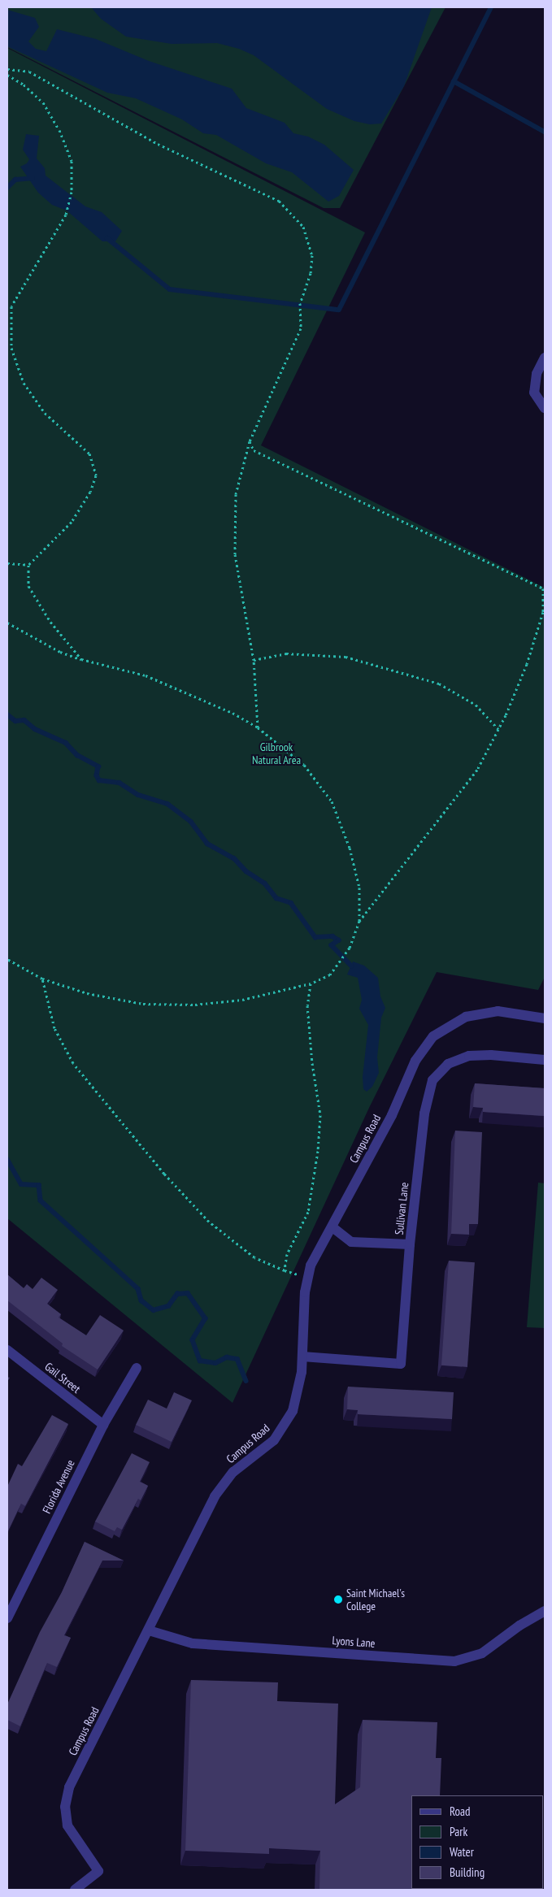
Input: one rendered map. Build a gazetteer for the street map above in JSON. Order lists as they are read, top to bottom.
{
  "streets": {
    "street": [
      "Campus Road",
      "Sullivan Lane",
      "Gail Street",
      "Florida Avenue",
      "Lyons Lane"
    ]
  },
  "crossings": [
    ["Campus Road", "Sullivan Lane"],
    ["Campus Road", "Lyons Lane"],
    ["Gail Street", "Florida Avenue"]
  ],
  "parks": ["Gilbrook Natural Area"],
  "places": ["Saint Michael's College"],
  "legend": [
    "Road",
    "Park",
    "Water",
    "Building"
  ]
}
